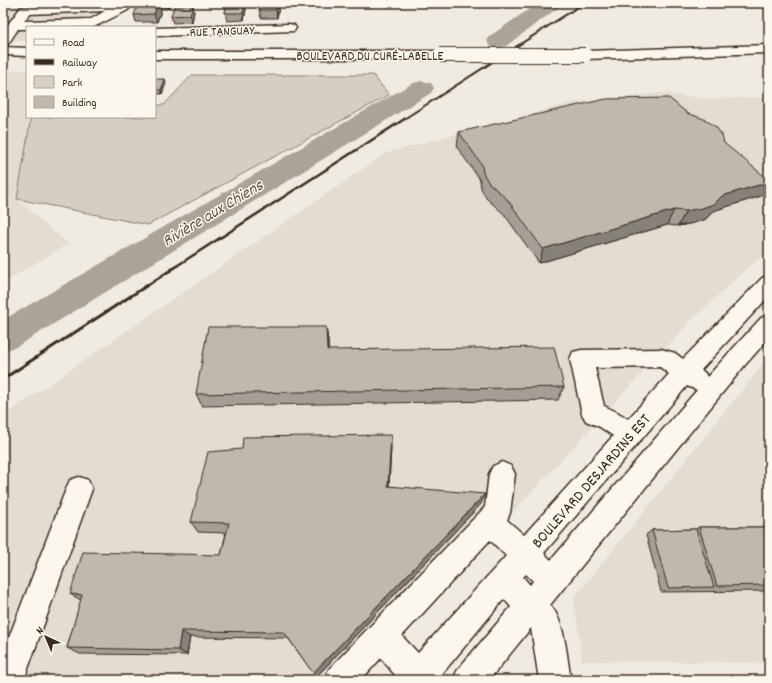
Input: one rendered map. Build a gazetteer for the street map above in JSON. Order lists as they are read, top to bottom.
{
  "streets": {
    "street": ["RUE TANGUAY", "BOULEVARD DU CURÉ-LABELLE", "BOULEVARD DESJARDINS EST"]
  },
  "water": ["Rivière aux Chiens"],
  "legend": [
    "Road",
    "Railway",
    "Park",
    "Building"
  ],
  "north": "top left"
}
